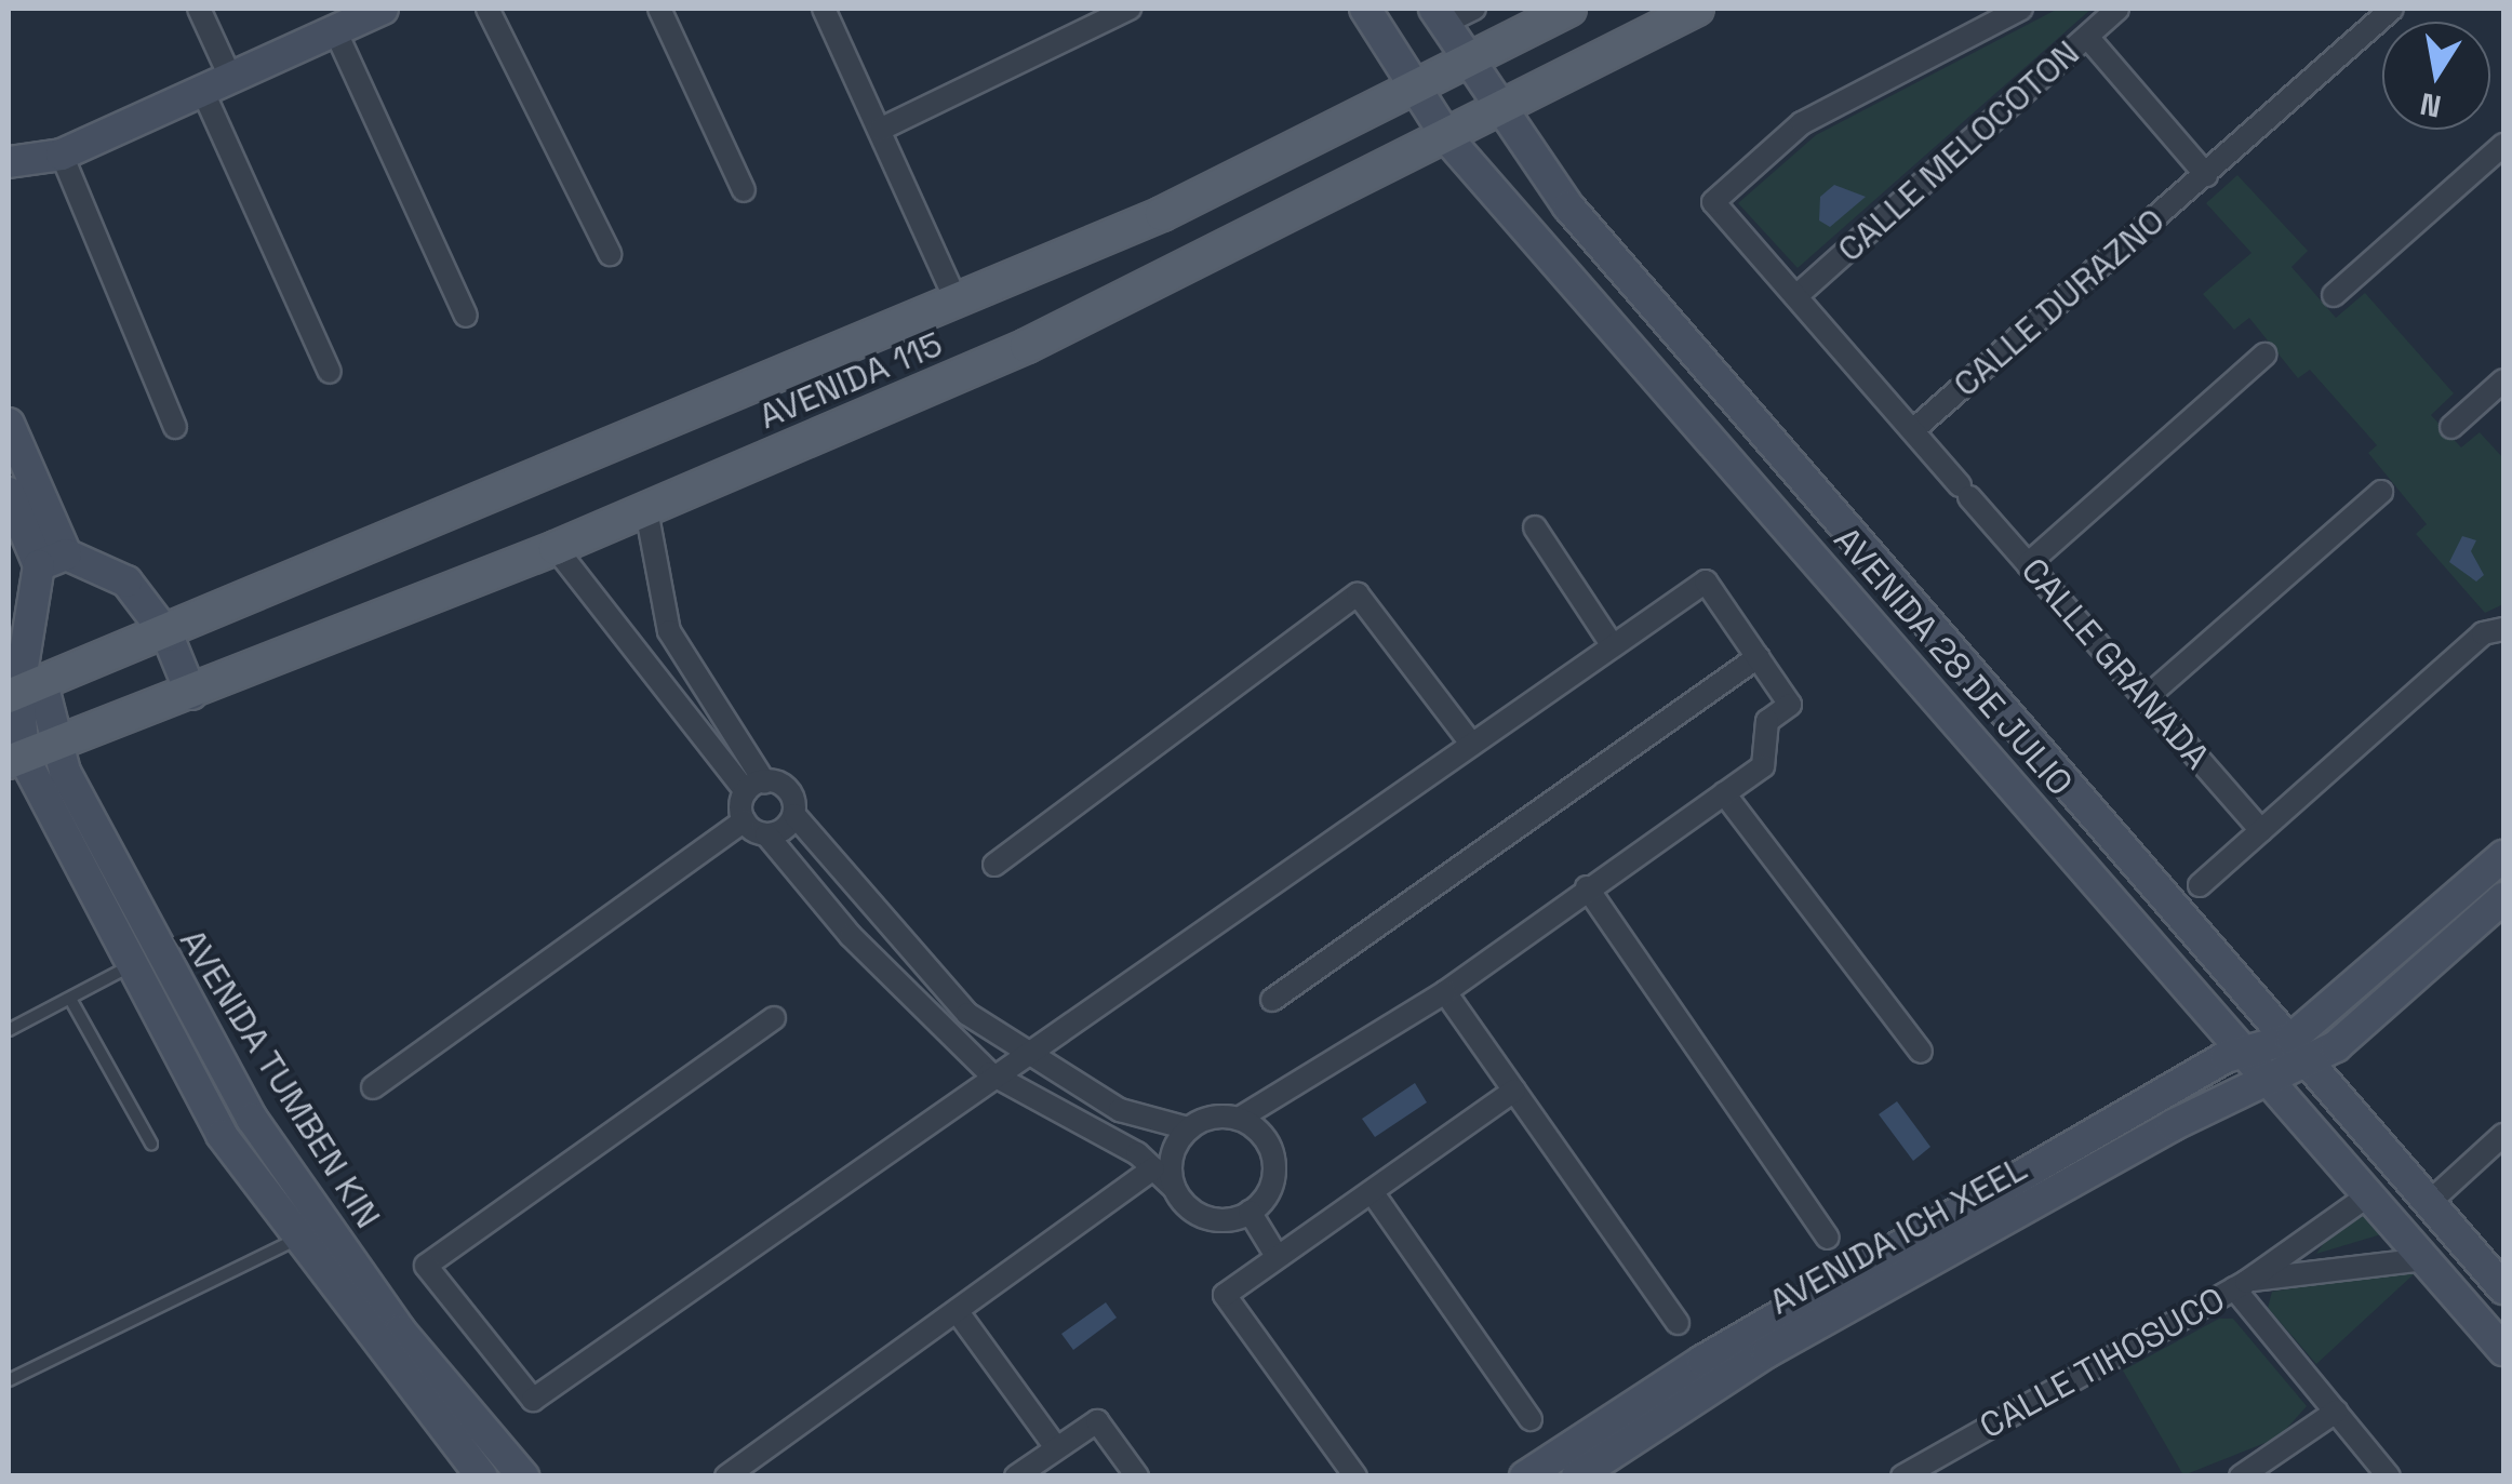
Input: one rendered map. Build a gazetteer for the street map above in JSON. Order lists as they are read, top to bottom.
{
  "streets": {
    "main road": ["AVENIDA 115"],
    "street": [
      "CALLE MELOCOTON",
      "CALLE DURAZNO",
      "AVENIDA 28 DE JULIO",
      "CALLE GRANADA",
      "AVENIDA TUMBEN KIN",
      "AVENIDA ICH XEEL",
      "CALLE TIHOSUCO"
    ]
  },
  "crossings": [
    ["CALLE DURAZNO", "CALLE GRANADA"],
    ["AVENIDA 115", "AVENIDA 28 DE JULIO"],
    ["AVENIDA 115", "AVENIDA TUMBEN KIN"],
    ["AVENIDA 28 DE JULIO", "AVENIDA ICH XEEL"],
    ["AVENIDA 28 DE JULIO", "CALLE TIHOSUCO"]
  ],
  "north": "bottom"
}
